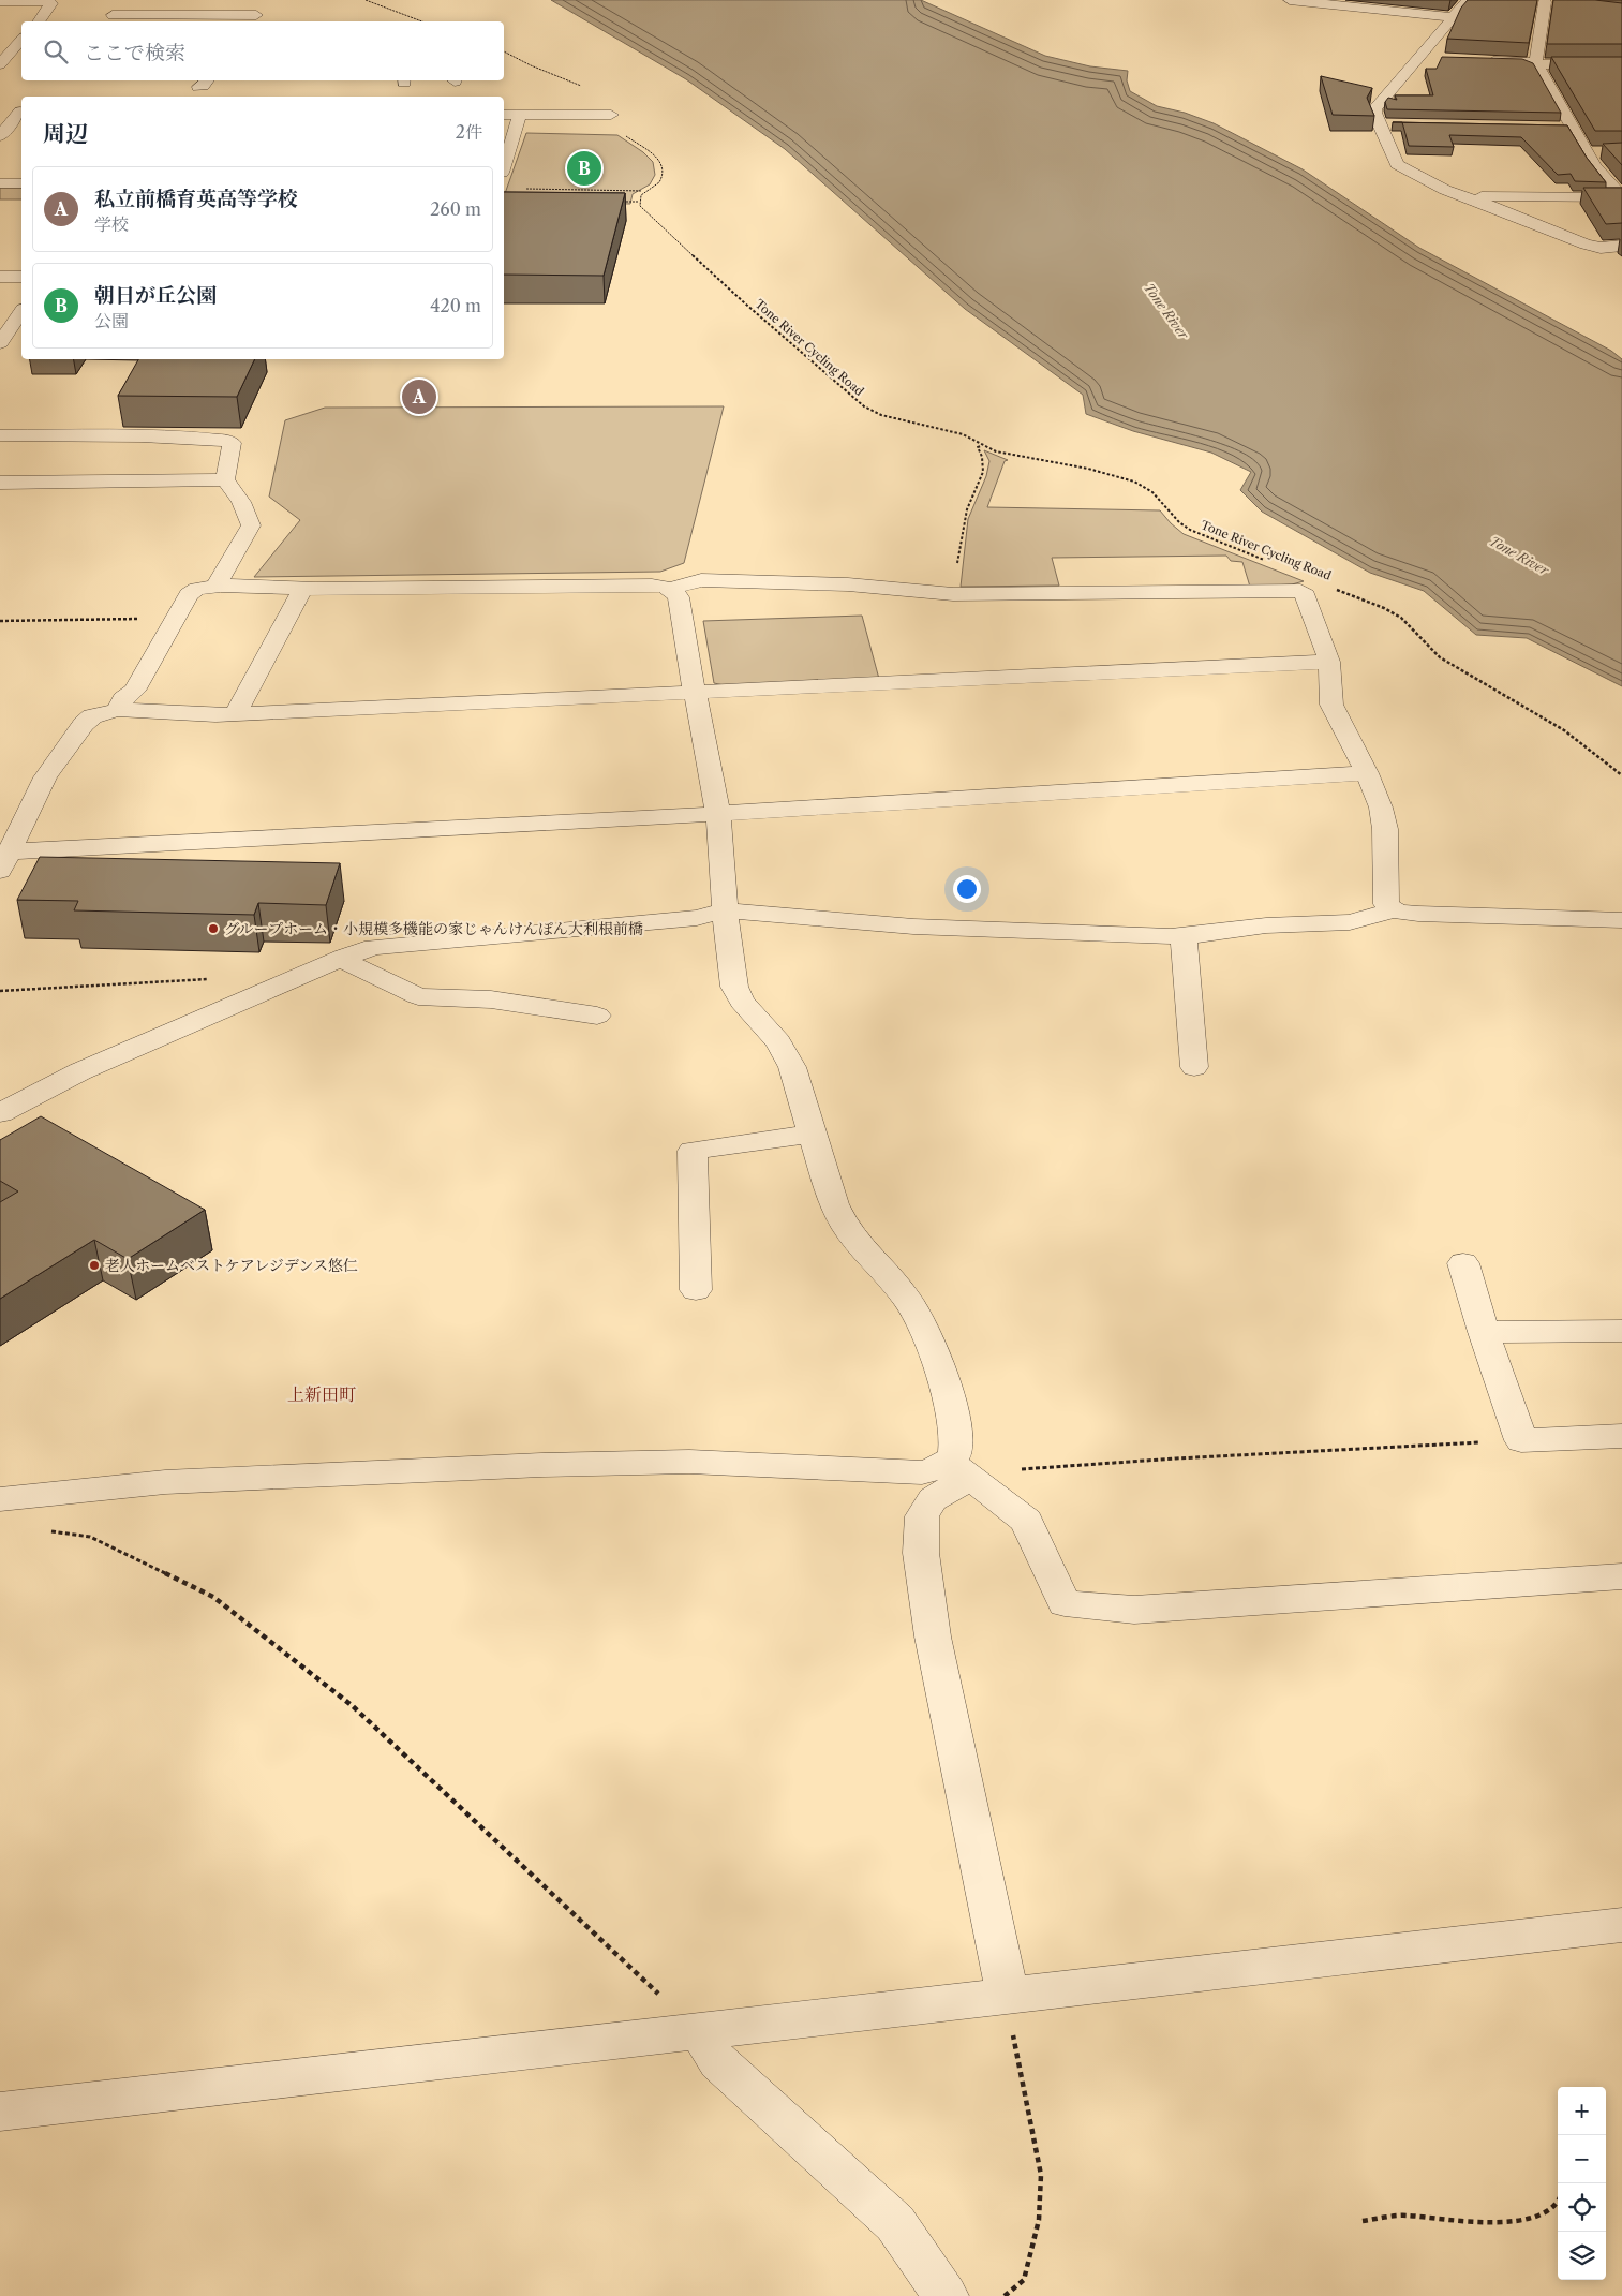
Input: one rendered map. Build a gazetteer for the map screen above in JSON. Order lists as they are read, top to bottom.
{
  "streets": {
    "path": ["Tone River Cycling Road"]
  },
  "districts": ["上新田町"],
  "water": ["Tone River"],
  "places": ["グループホーム・小規模多機能の家じゃんけんぽん大利根前橋", "老人ホームベストケアレジデンス悠仁"],
  "page": {
    "search": "ここで検索",
    "heading": ["周辺", "2件"],
    "pins": ["B", "A"],
    "list": [
      {
        "mark": "A",
        "name": "私立前橋育英高等学校",
        "note": "学校",
        "value": "260 m"
      },
      {
        "mark": "B",
        "name": "朝日が丘公園",
        "note": "公園",
        "value": "420 m"
      }
    ],
    "map_buttons": ["+", "−"]
  }
}
